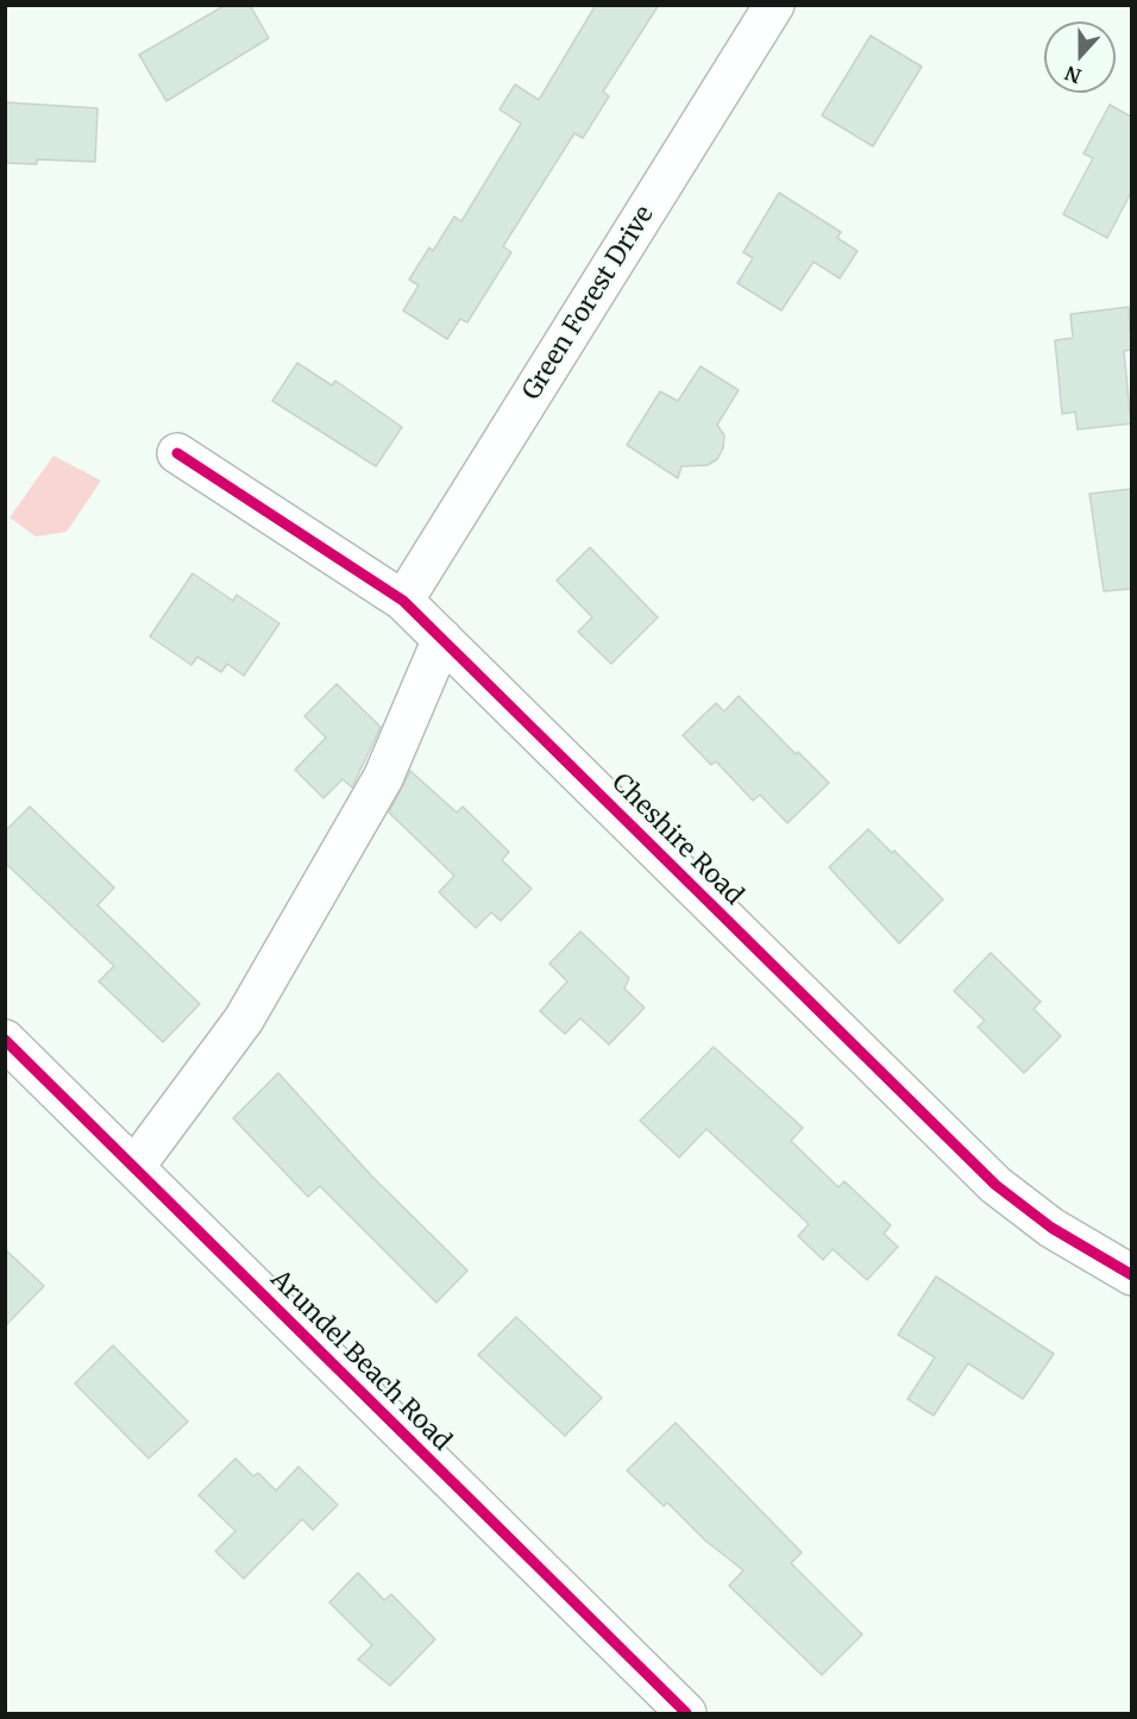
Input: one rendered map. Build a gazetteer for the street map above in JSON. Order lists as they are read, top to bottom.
{
  "streets": {
    "street": ["Green Forest Drive", "Cheshire Road", "Arundel Beach Road"]
  },
  "crossings": [
    ["Green Forest Drive", "Cheshire Road"]
  ],
  "north": "bottom"
}
